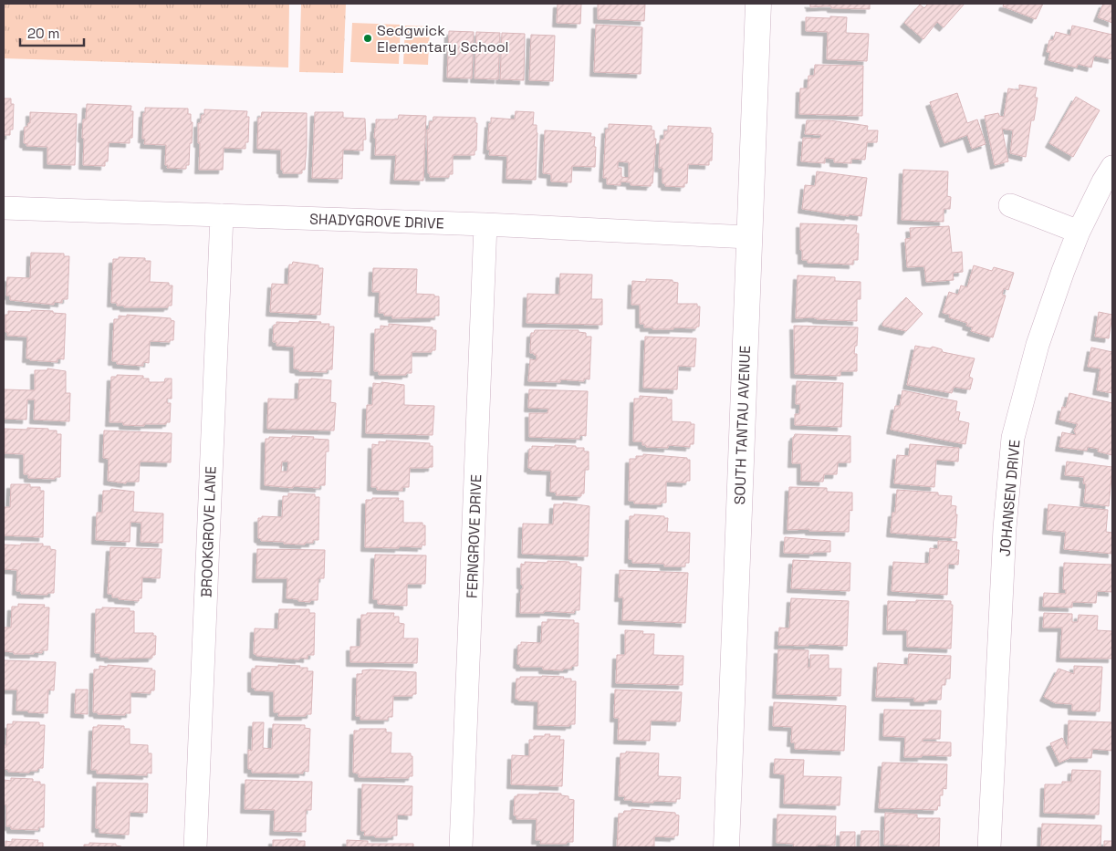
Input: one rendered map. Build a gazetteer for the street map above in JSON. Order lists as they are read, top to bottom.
{
  "streets": {
    "street": [
      "SHADYGROVE DRIVE",
      "SOUTH TANTAU AVENUE",
      "JOHANSEN DRIVE",
      "BROOKGROVE LANE",
      "FERNGROVE DRIVE"
    ]
  },
  "crossings": [
    ["SHADYGROVE DRIVE", "SOUTH TANTAU AVENUE"],
    ["SHADYGROVE DRIVE", "BROOKGROVE LANE"],
    ["SHADYGROVE DRIVE", "FERNGROVE DRIVE"]
  ],
  "places": ["Sedgwick Elementary School"],
  "scale_bar": "20 m"
}
